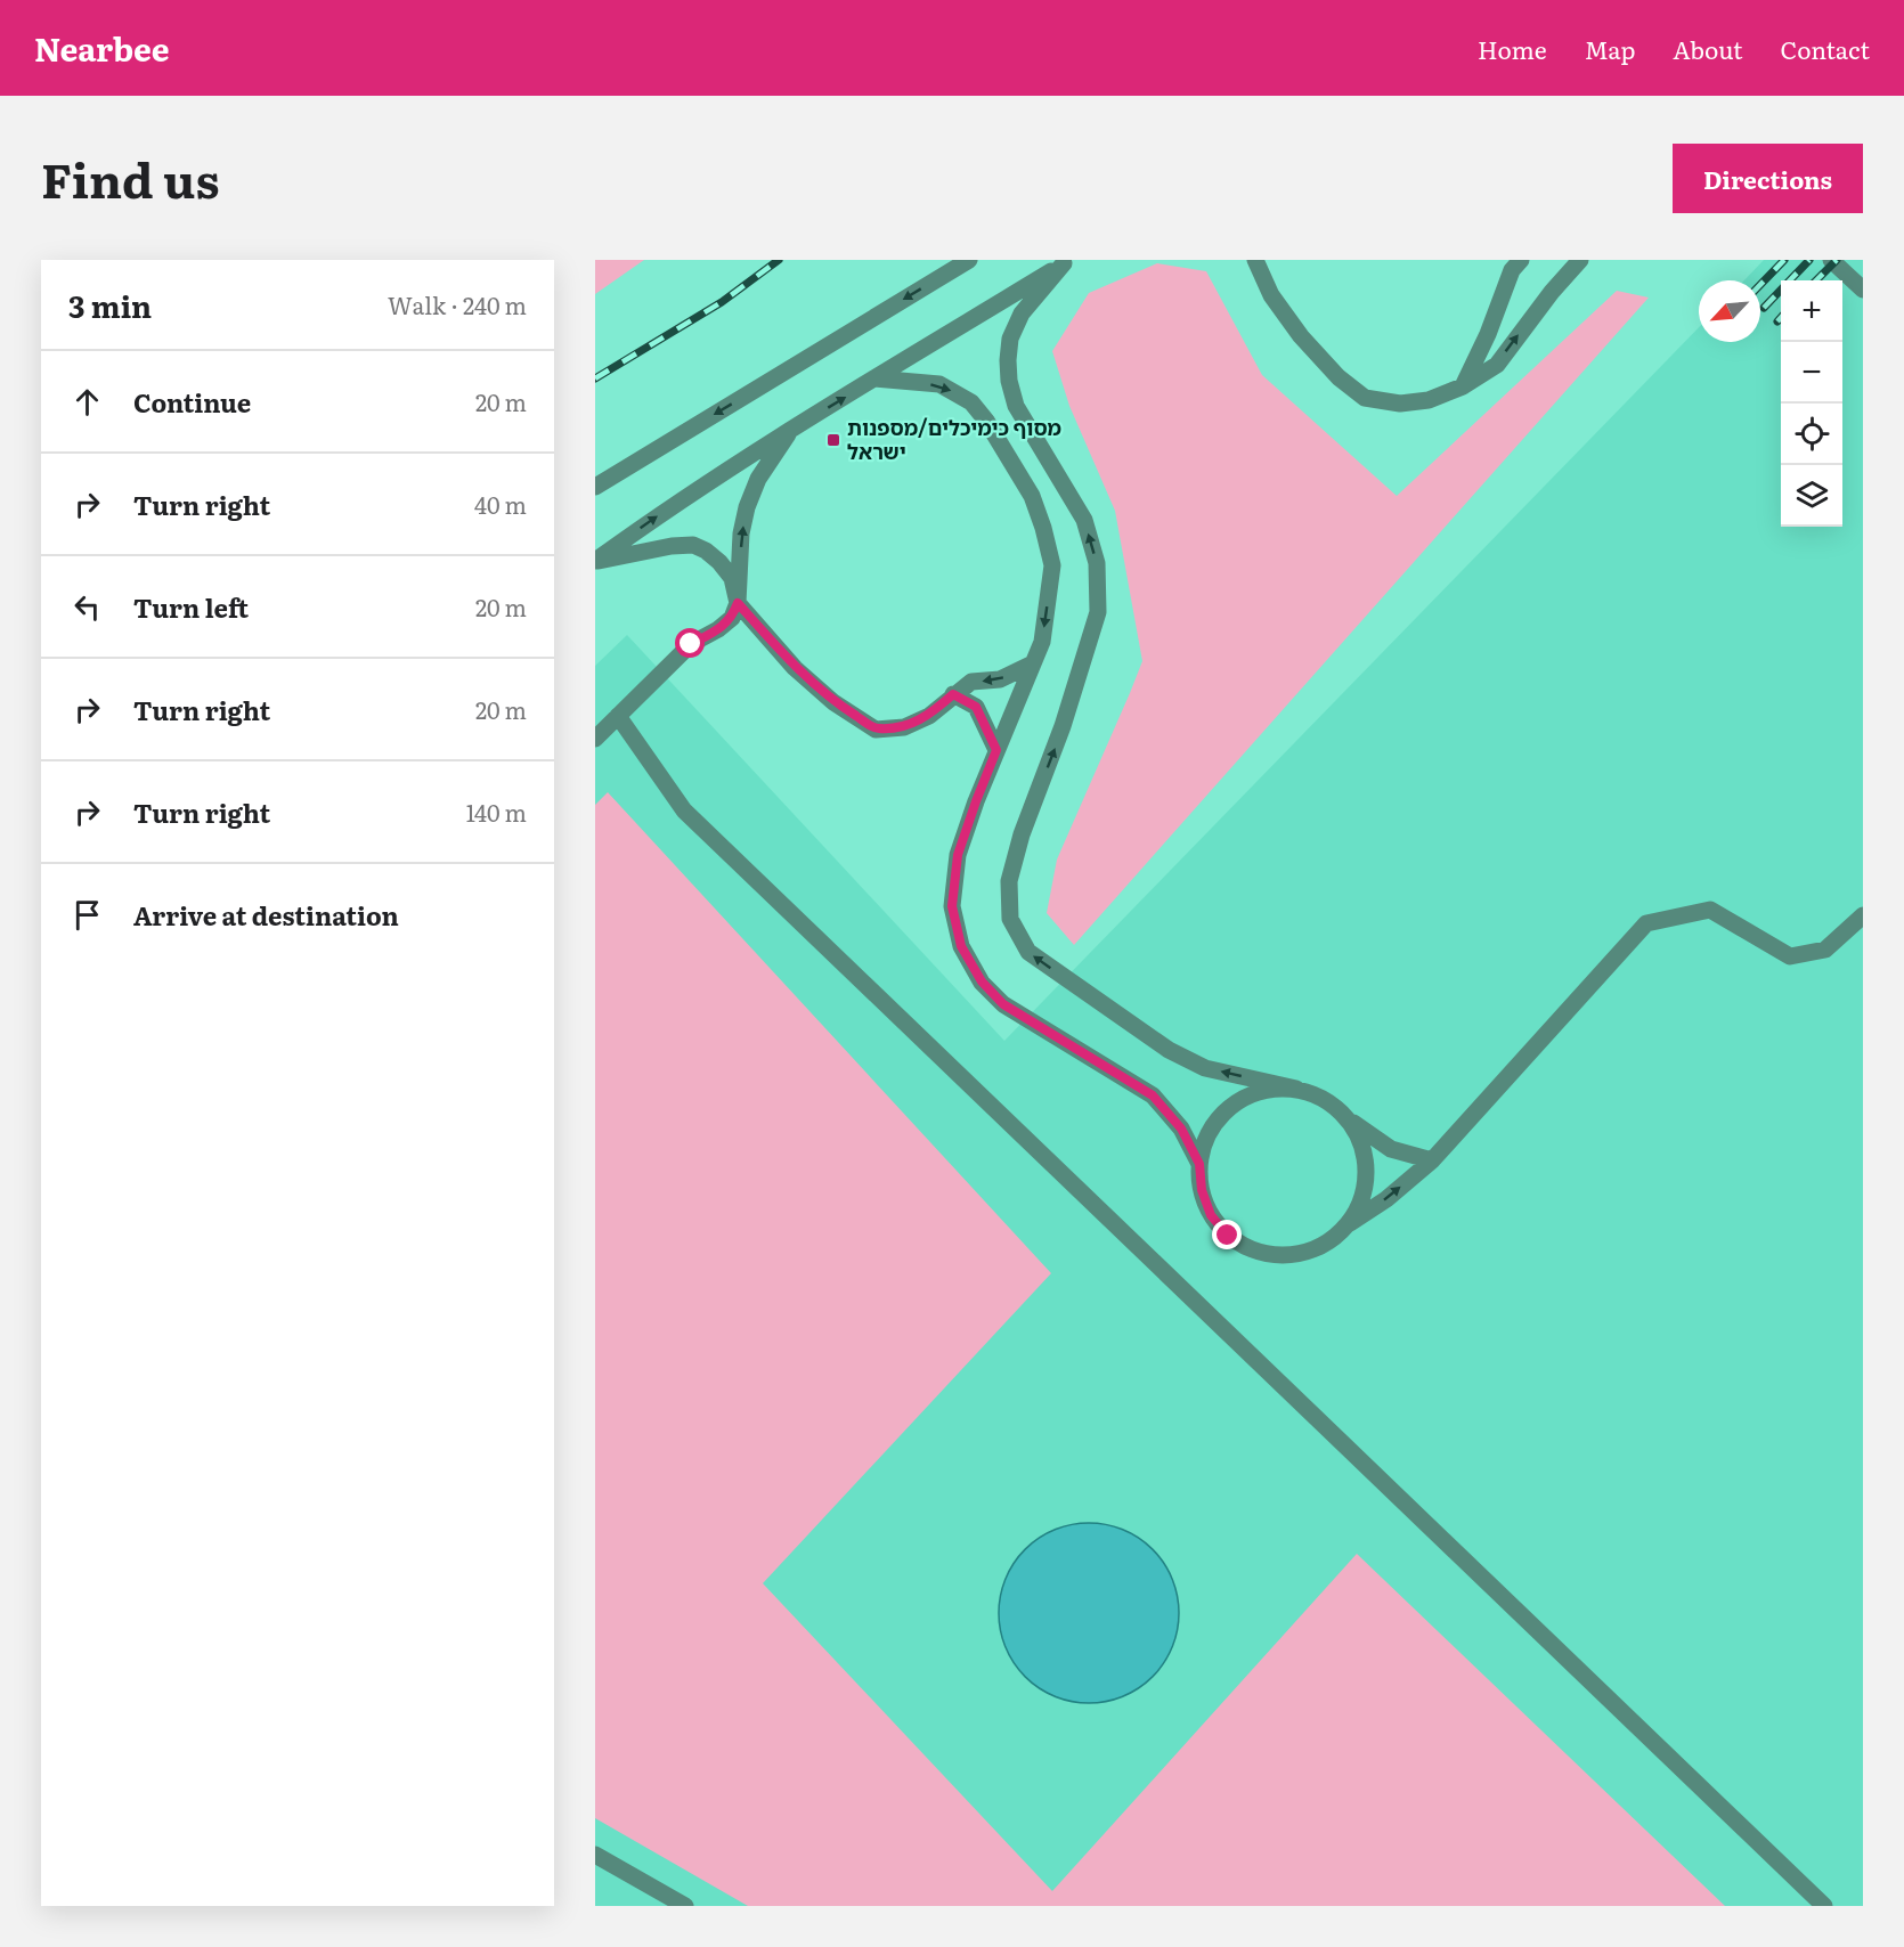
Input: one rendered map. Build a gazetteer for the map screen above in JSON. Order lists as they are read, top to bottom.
{
  "places": {
    "transit": ["מסוף כימיכלים/מספנות ישראל"]
  },
  "north": "bottom left",
  "page": {
    "header": "Nearbee",
    "nav": [
      "Home",
      "Map",
      "About",
      "Contact"
    ],
    "title": "Find us",
    "buttons": "Directions",
    "heading": ["3 min", "Walk · 240 m"],
    "map_buttons": ["+", "−"],
    "list": [
      ["Continue", "20 m"],
      ["Turn right", "40 m"],
      ["Turn left", "20 m"],
      ["Turn right", "20 m"],
      ["Turn right", "140 m"],
      "Arrive at destination"
    ]
  }
}
